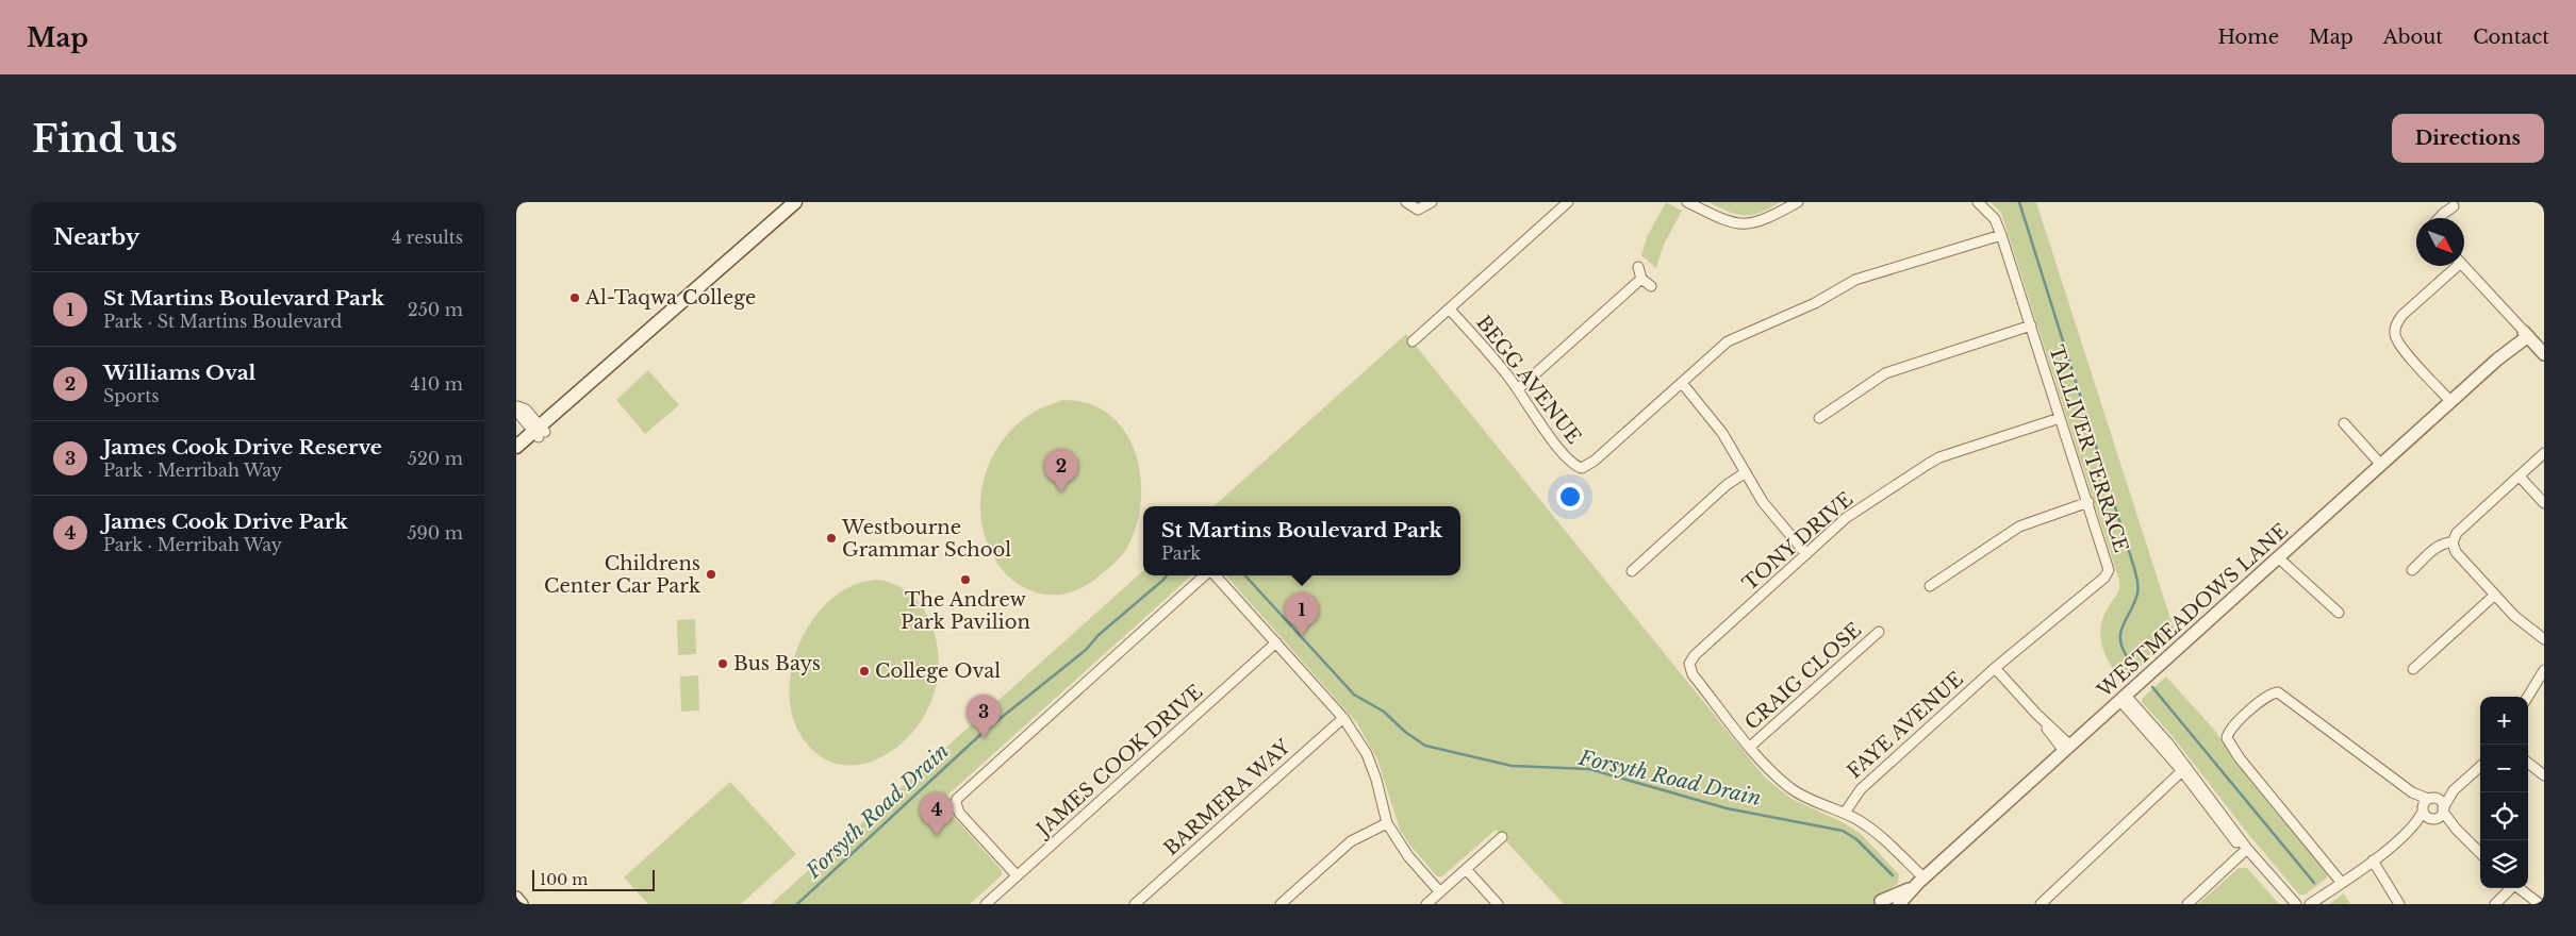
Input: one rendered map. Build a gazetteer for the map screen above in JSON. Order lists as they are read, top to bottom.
{
  "streets": {
    "street": [
      "BEGG AVENUE",
      "TALLIVER TERRACE",
      "TONY DRIVE",
      "WESTMEADOWS LANE",
      "CRAIG CLOSE",
      "FAYE AVENUE",
      "JAMES COOK DRIVE",
      "BARMERA WAY"
    ]
  },
  "crossings": [
    ["TALLIVER TERRACE", "TONY DRIVE"],
    ["TALLIVER TERRACE", "FAYE AVENUE"],
    ["TONY DRIVE", "CRAIG CLOSE"]
  ],
  "water": ["Forsyth Road Drain"],
  "places": [
    "Al-Taqwa College",
    "Westbourne Grammar School",
    "Childrens Center Car Park",
    "The Andrew Park Pavilion",
    "Bus Bays",
    "College Oval"
  ],
  "scale_bar": "100 m",
  "north": "bottom right",
  "page": {
    "header": "Map",
    "nav": [
      "Home",
      "Map",
      "About",
      "Contact"
    ],
    "buttons": "Directions",
    "title": "Find us",
    "heading": ["Nearby", "4 results"],
    "list": [
      {
        "mark": "1",
        "name": "St Martins Boulevard Park",
        "note": "Park · St Martins Boulevard",
        "value": "250 m"
      },
      {
        "mark": "2",
        "name": "Williams Oval",
        "note": "Sports",
        "value": "410 m"
      },
      {
        "mark": "3",
        "name": "James Cook Drive Reserve",
        "note": "Park · Merribah Way",
        "value": "520 m"
      },
      {
        "mark": "4",
        "name": "James Cook Drive Park",
        "note": "Park · Merribah Way",
        "value": "590 m"
      }
    ],
    "pins": [
      "2",
      "1",
      "3",
      "4"
    ],
    "popup": ["St Martins Boulevard Park", "Park"],
    "map_buttons": ["+", "−"],
    "scale": "100 m"
  }
}
